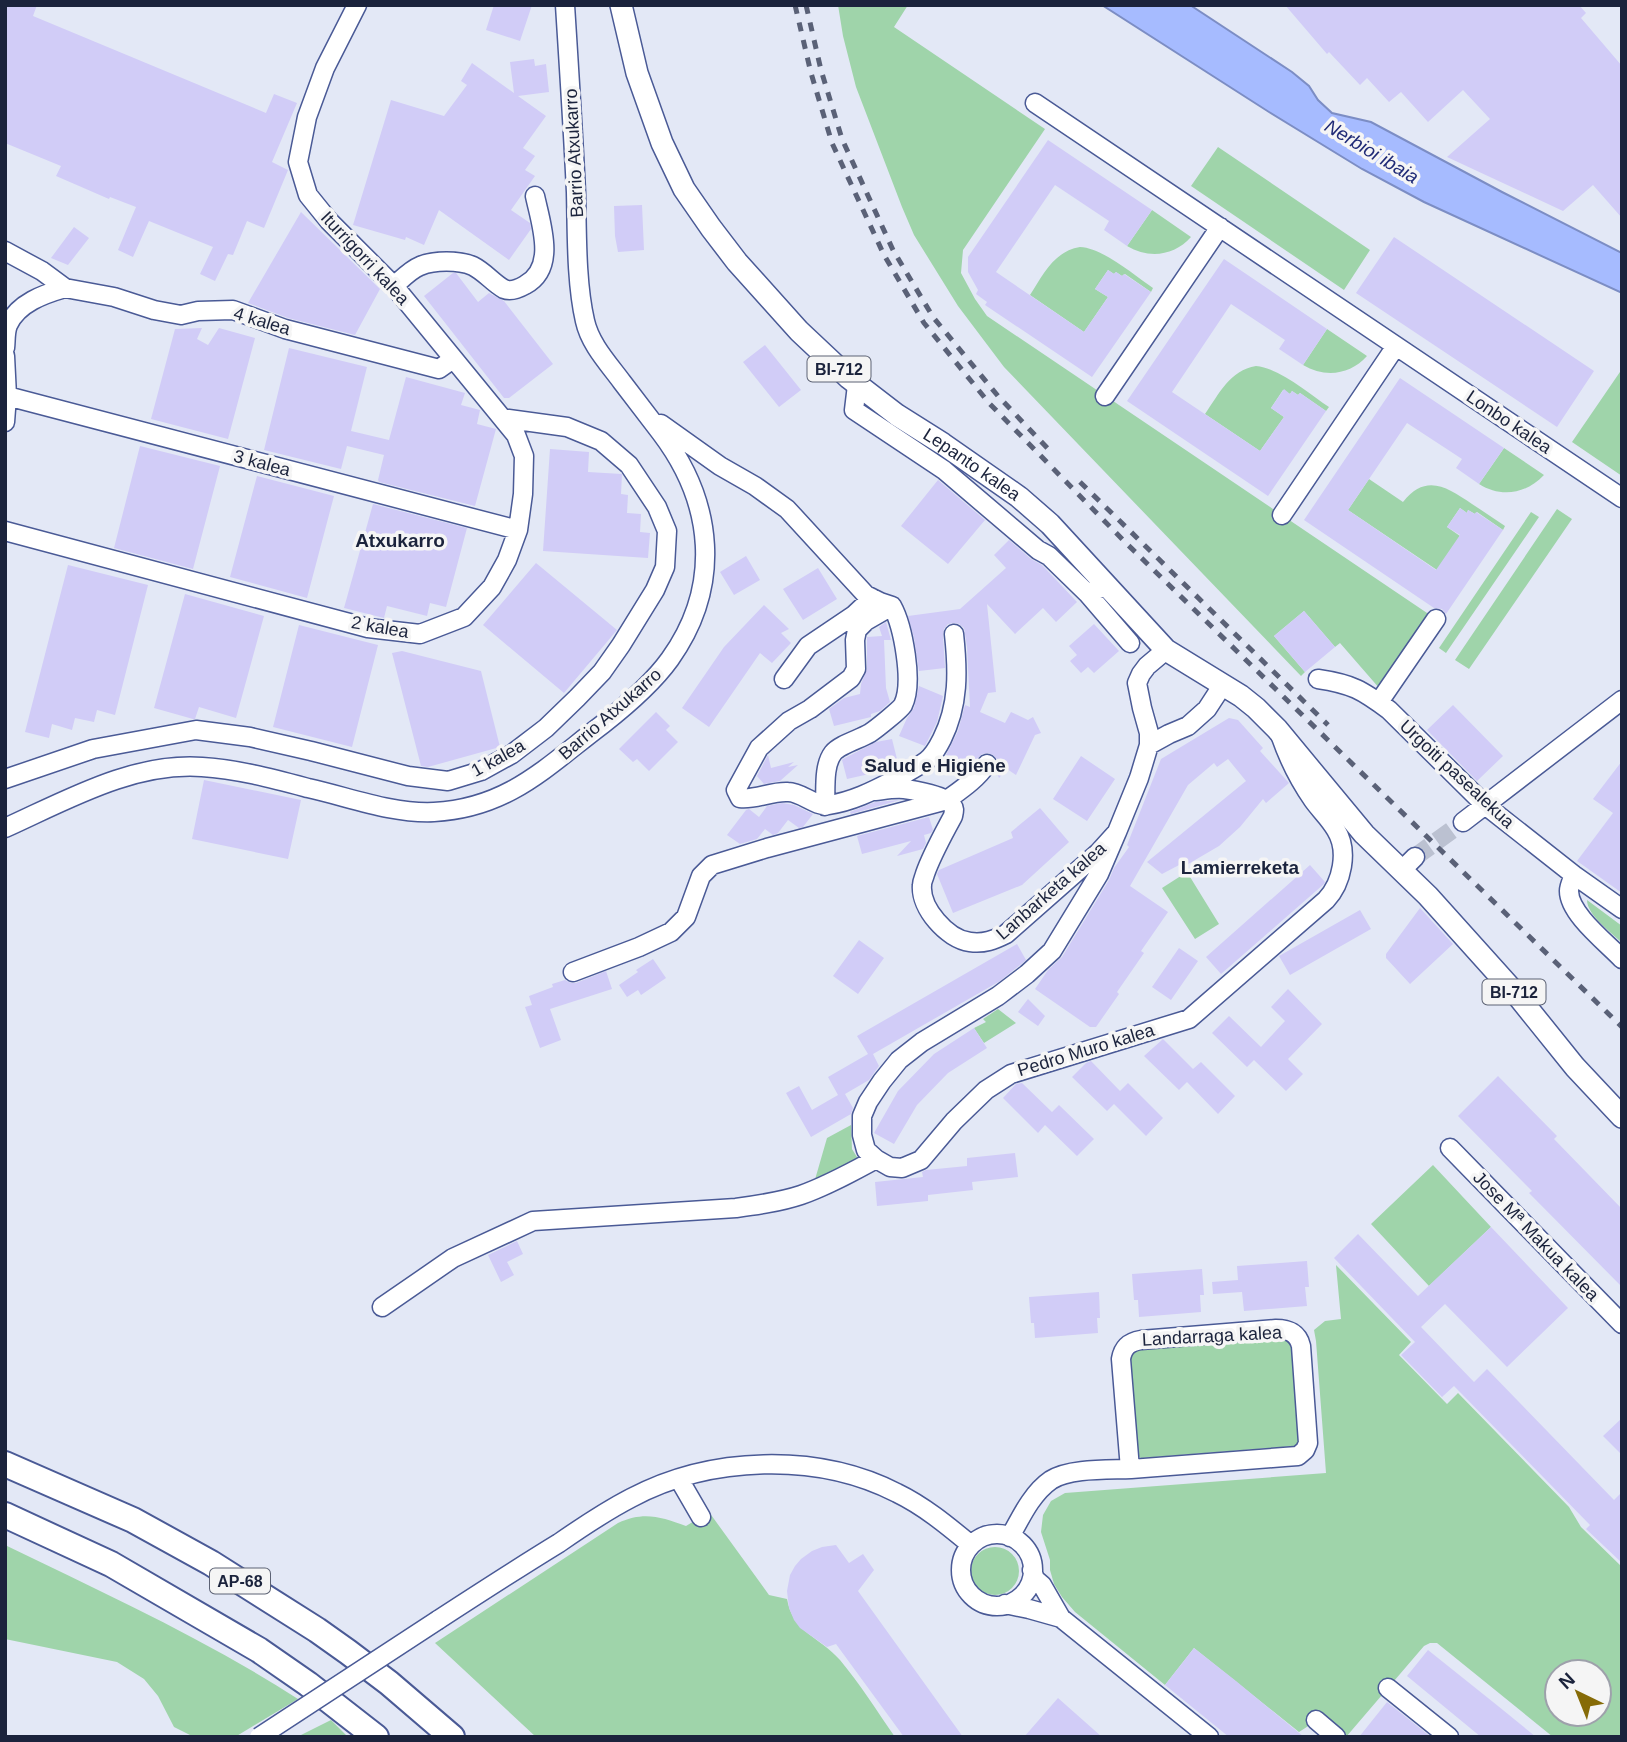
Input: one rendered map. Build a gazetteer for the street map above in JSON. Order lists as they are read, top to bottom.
{
  "streets": {
    "highway": ["AP-68"],
    "main road": ["BI-712", "Lepanto kalea"],
    "street": [
      "Barrio Atxukarro",
      "Iturrigorri kalea",
      "4 kalea",
      "Lonbo kalea",
      "3 kalea",
      "2 kalea",
      "1 kalea",
      "Urgoiti pasealekua",
      "Lanbarketa kalea",
      "Pedro Muro kalea",
      "Jose Mª Makua kalea",
      "Landarraga kalea"
    ]
  },
  "crossings": [
    ["Iturrigorri kalea", "4 kalea"],
    ["Iturrigorri kalea", "2 kalea"],
    ["4 kalea", "2 kalea"],
    ["3 kalea", "2 kalea"],
    ["Lepanto kalea", "Lanbarketa kalea"],
    ["Lepanto kalea", "Pedro Muro kalea"],
    ["2 kalea", "1 kalea"]
  ],
  "districts": ["Atxukarro", "Salud e Higiene", "Lamierreketa"],
  "water": ["Nerbioi ibaia"],
  "north": "top left"
}
